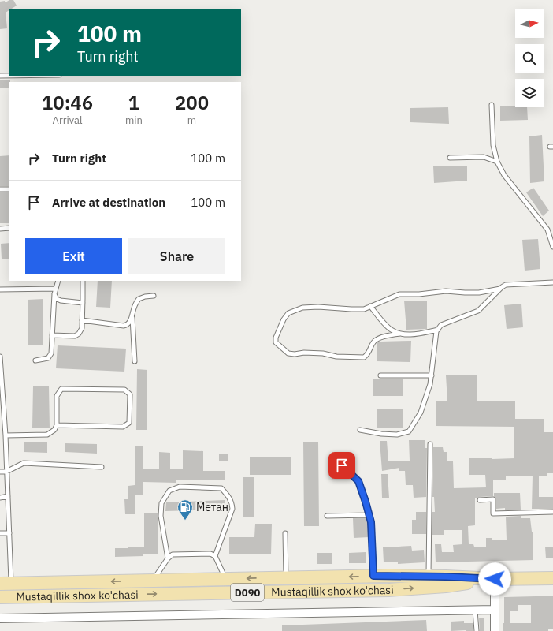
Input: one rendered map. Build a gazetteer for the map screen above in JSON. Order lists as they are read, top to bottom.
{
  "streets": {
    "main road": ["Mustaqillik shox ko'chasi", "D090"]
  },
  "places": {
    "fuel station": ["Метан"]
  },
  "north": "right",
  "page": {
    "turn": ["100 m", "Turn right"],
    "eta": [
      "10:46",
      "Arrival",
      "1",
      "min",
      "200",
      "m"
    ],
    "list": [
      {
        "name": "Turn right",
        "value": "100 m"
      },
      {
        "name": "Arrive at destination",
        "value": "100 m"
      }
    ],
    "buttons": ["Exit", "Share"]
  }
}
